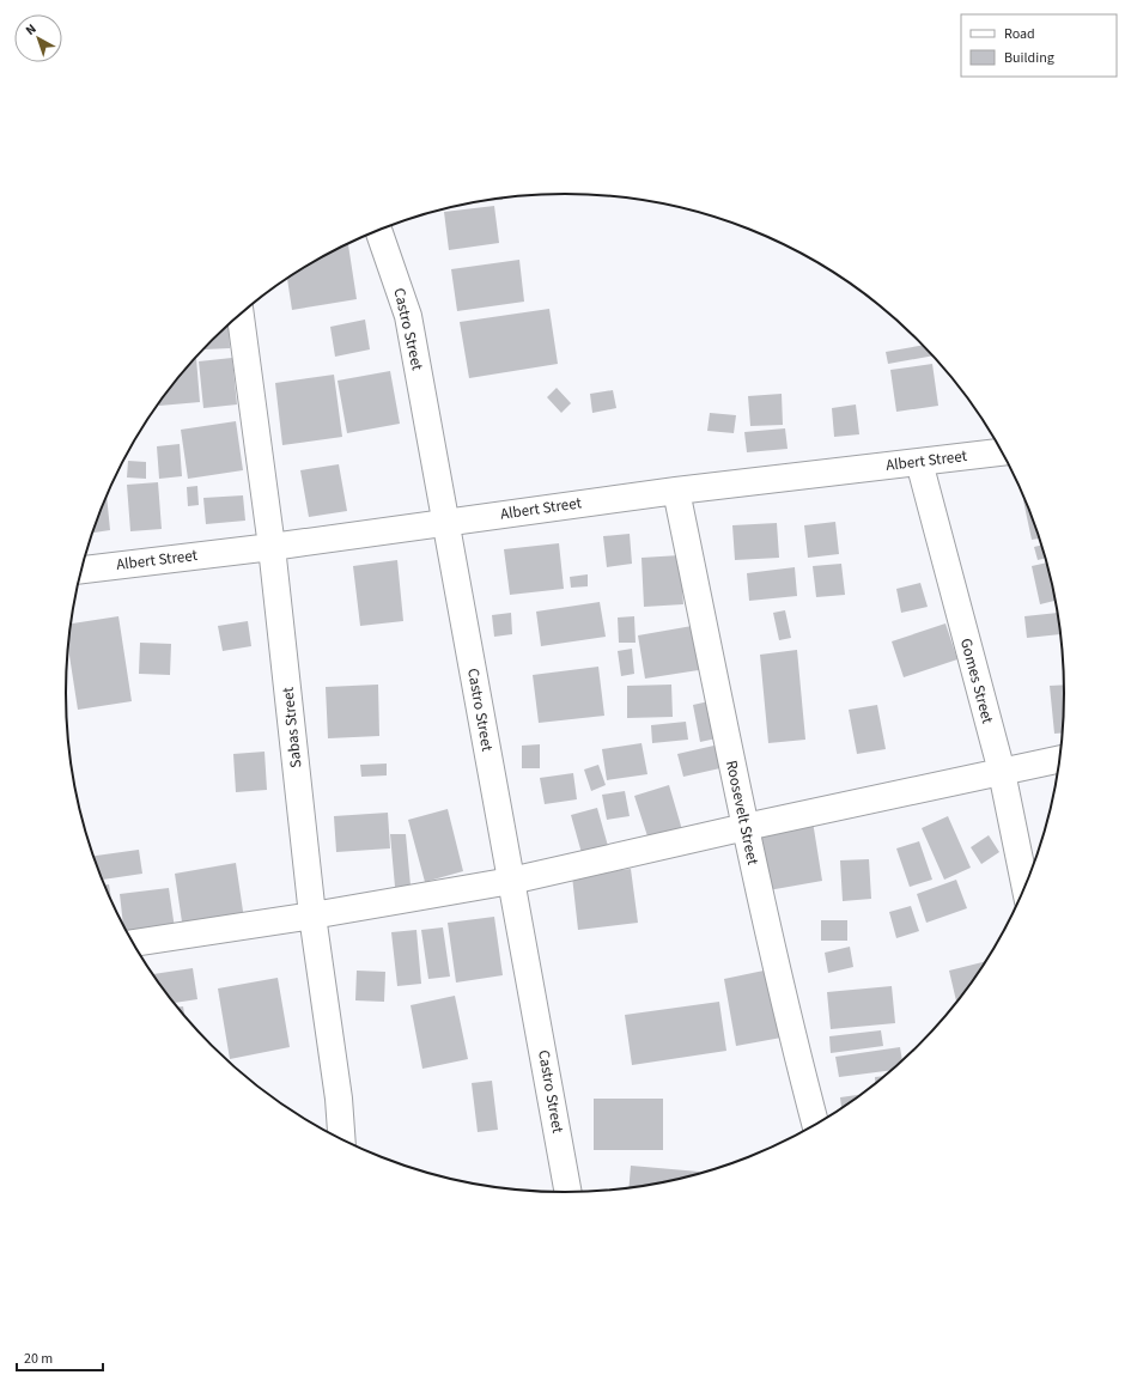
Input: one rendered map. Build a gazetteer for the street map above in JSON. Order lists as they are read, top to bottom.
{
  "streets": {
    "street": [
      "Castro Street",
      "Albert Street",
      "Gomes Street",
      "Sabas Street",
      "Roosevelt Street"
    ]
  },
  "crossings": [
    ["Castro Street", "Albert Street"],
    ["Albert Street", "Gomes Street"],
    ["Albert Street", "Sabas Street"],
    ["Albert Street", "Roosevelt Street"]
  ],
  "legend": ["Road", "Building"],
  "scale_bar": "20 m",
  "north": "top left"
}
